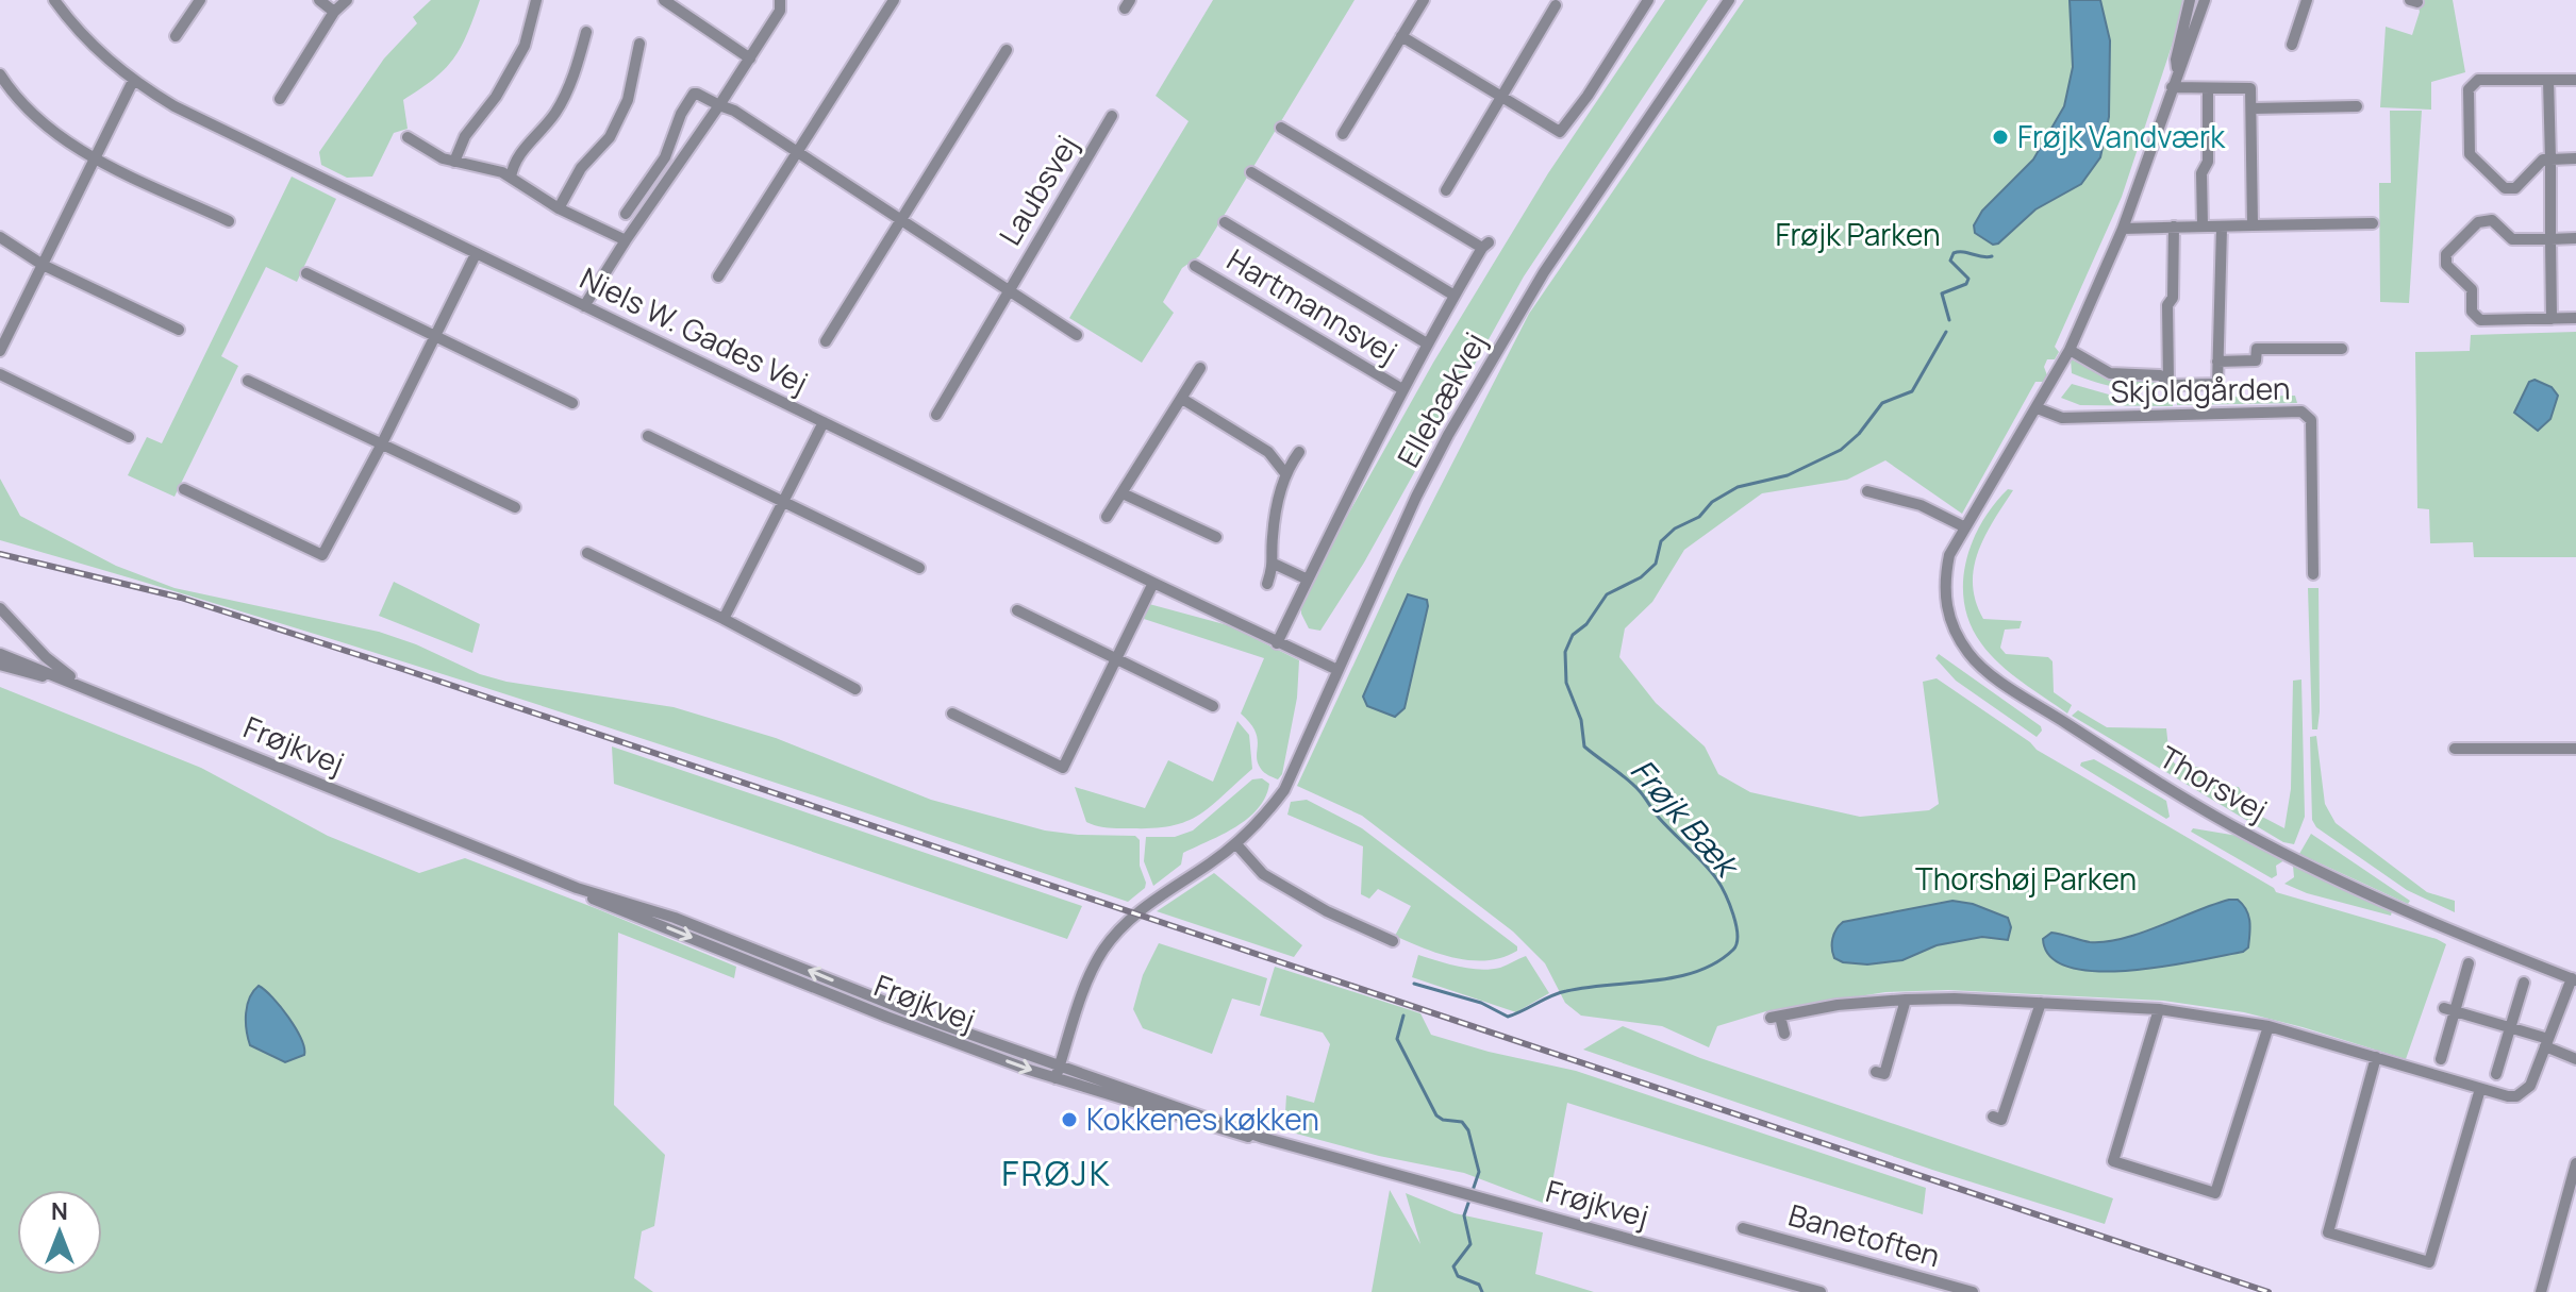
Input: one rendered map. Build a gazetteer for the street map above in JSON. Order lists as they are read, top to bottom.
{
  "streets": {
    "street": [
      "Laubsvej",
      "Hartmannsvej",
      "Niels W. Gades Vej",
      "Skjoldgården",
      "Ellebækvej",
      "Frøjkvej",
      "Thorsvej",
      "Banetoften"
    ]
  },
  "crossings": [
    ["Hartmannsvej", "Niels W. Gades Vej"],
    ["Niels W. Gades Vej", "Ellebækvej"],
    ["Skjoldgården", "Thorsvej"],
    ["Ellebækvej", "Frøjkvej"]
  ],
  "districts": ["FRØJK"],
  "water": ["Frøjk Bæk"],
  "parks": ["Frøjk Parken", "Thorshøj Parken"],
  "places": ["Frøjk Vandværk", "Kokkenes køkken"],
  "north": "top"
}
